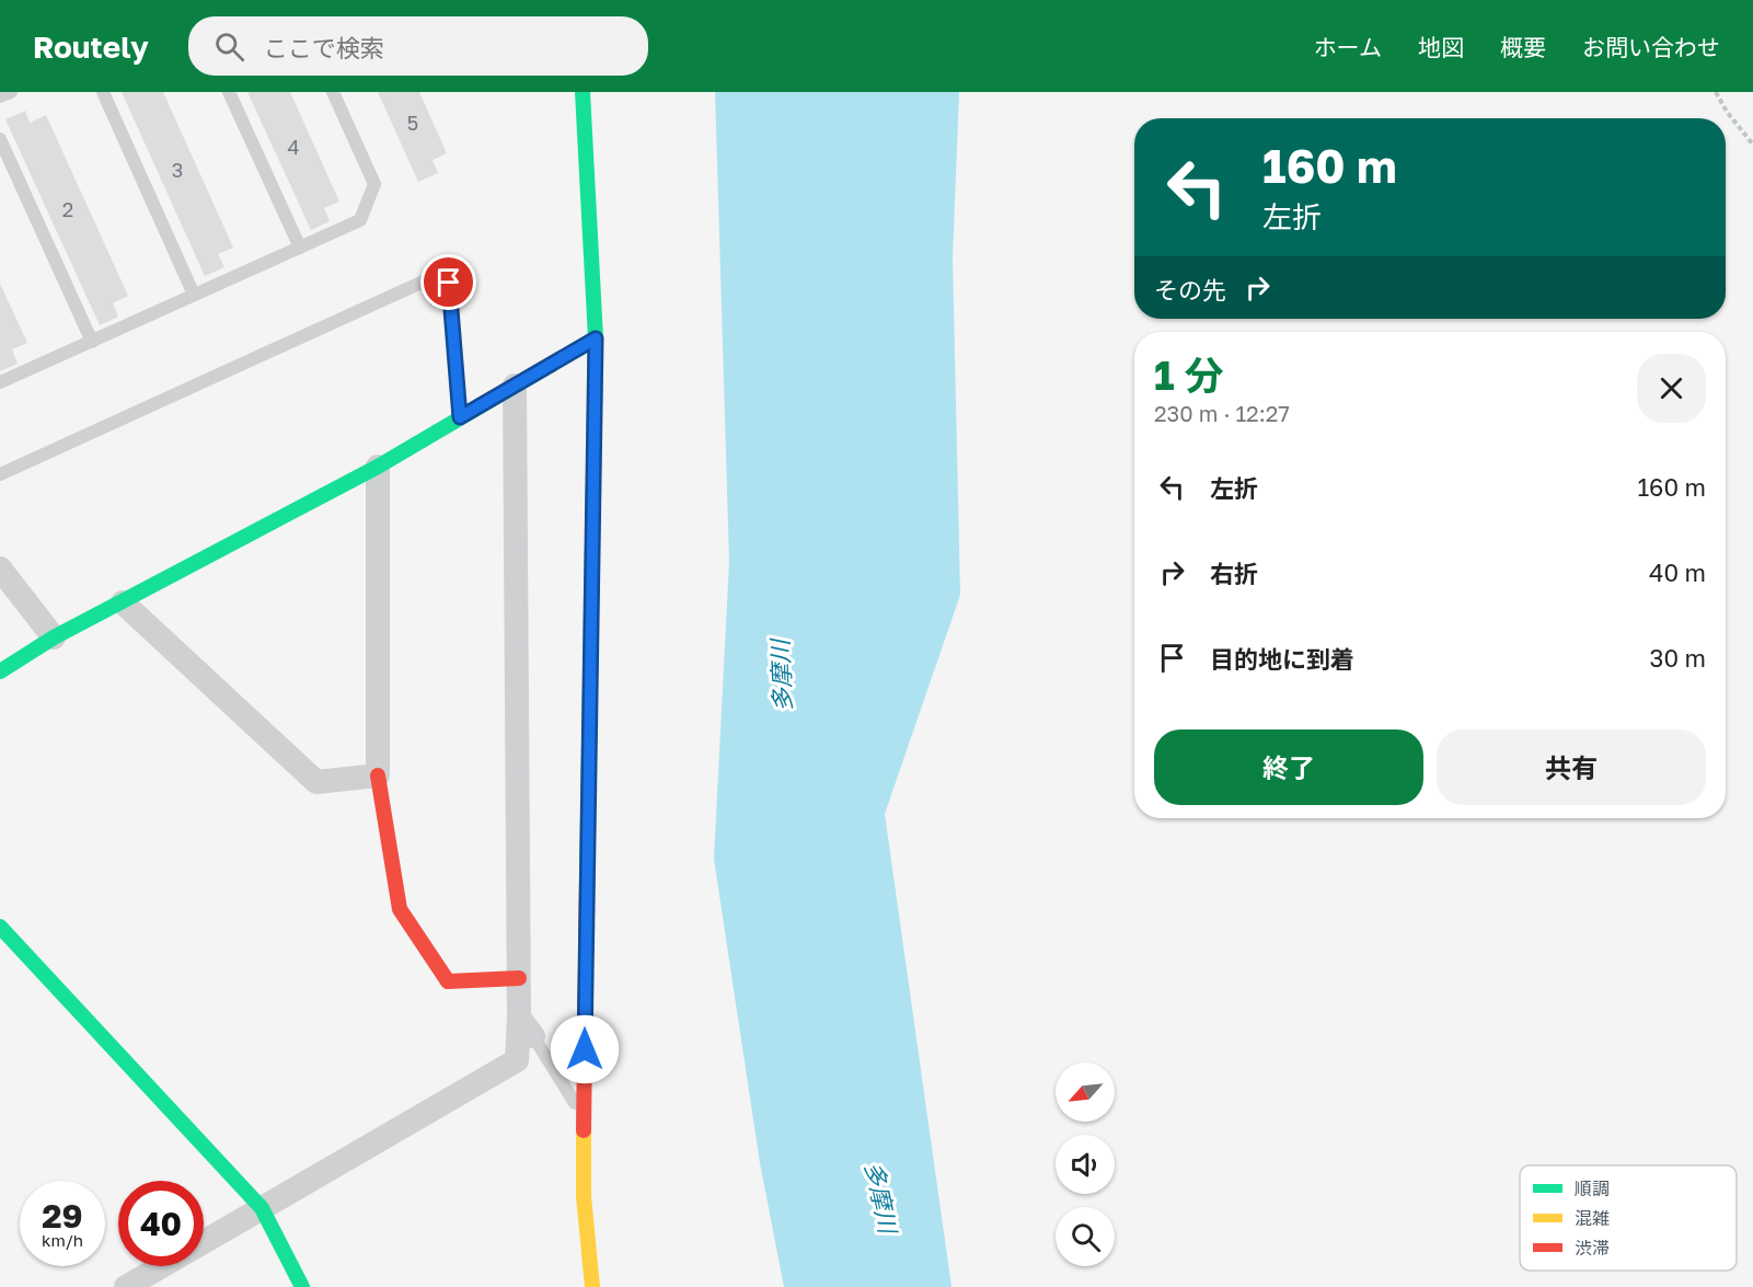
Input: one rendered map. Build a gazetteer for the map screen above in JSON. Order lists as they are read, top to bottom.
{
  "water": ["多摩川"],
  "house_numbers": [
    "5",
    "4",
    "3",
    "2"
  ],
  "legend": ["順調", "混雑", "渋滞"],
  "north": "bottom left",
  "page": {
    "header": "Routely",
    "search": "ここで検索",
    "nav": [
      "ホーム",
      "地図",
      "概要",
      "お問い合わせ"
    ],
    "turn": ["160 m", "左折"],
    "then": "その先",
    "heading": ["1 分", "230 m · 12:27"],
    "list": [
      {
        "name": "左折",
        "value": "160 m"
      },
      {
        "name": "右折",
        "value": "40 m"
      },
      {
        "name": "目的地に到着",
        "value": "30 m"
      }
    ],
    "buttons": ["終了", "共有"],
    "speed": "29 km/h",
    "limit": "40"
  }
}
